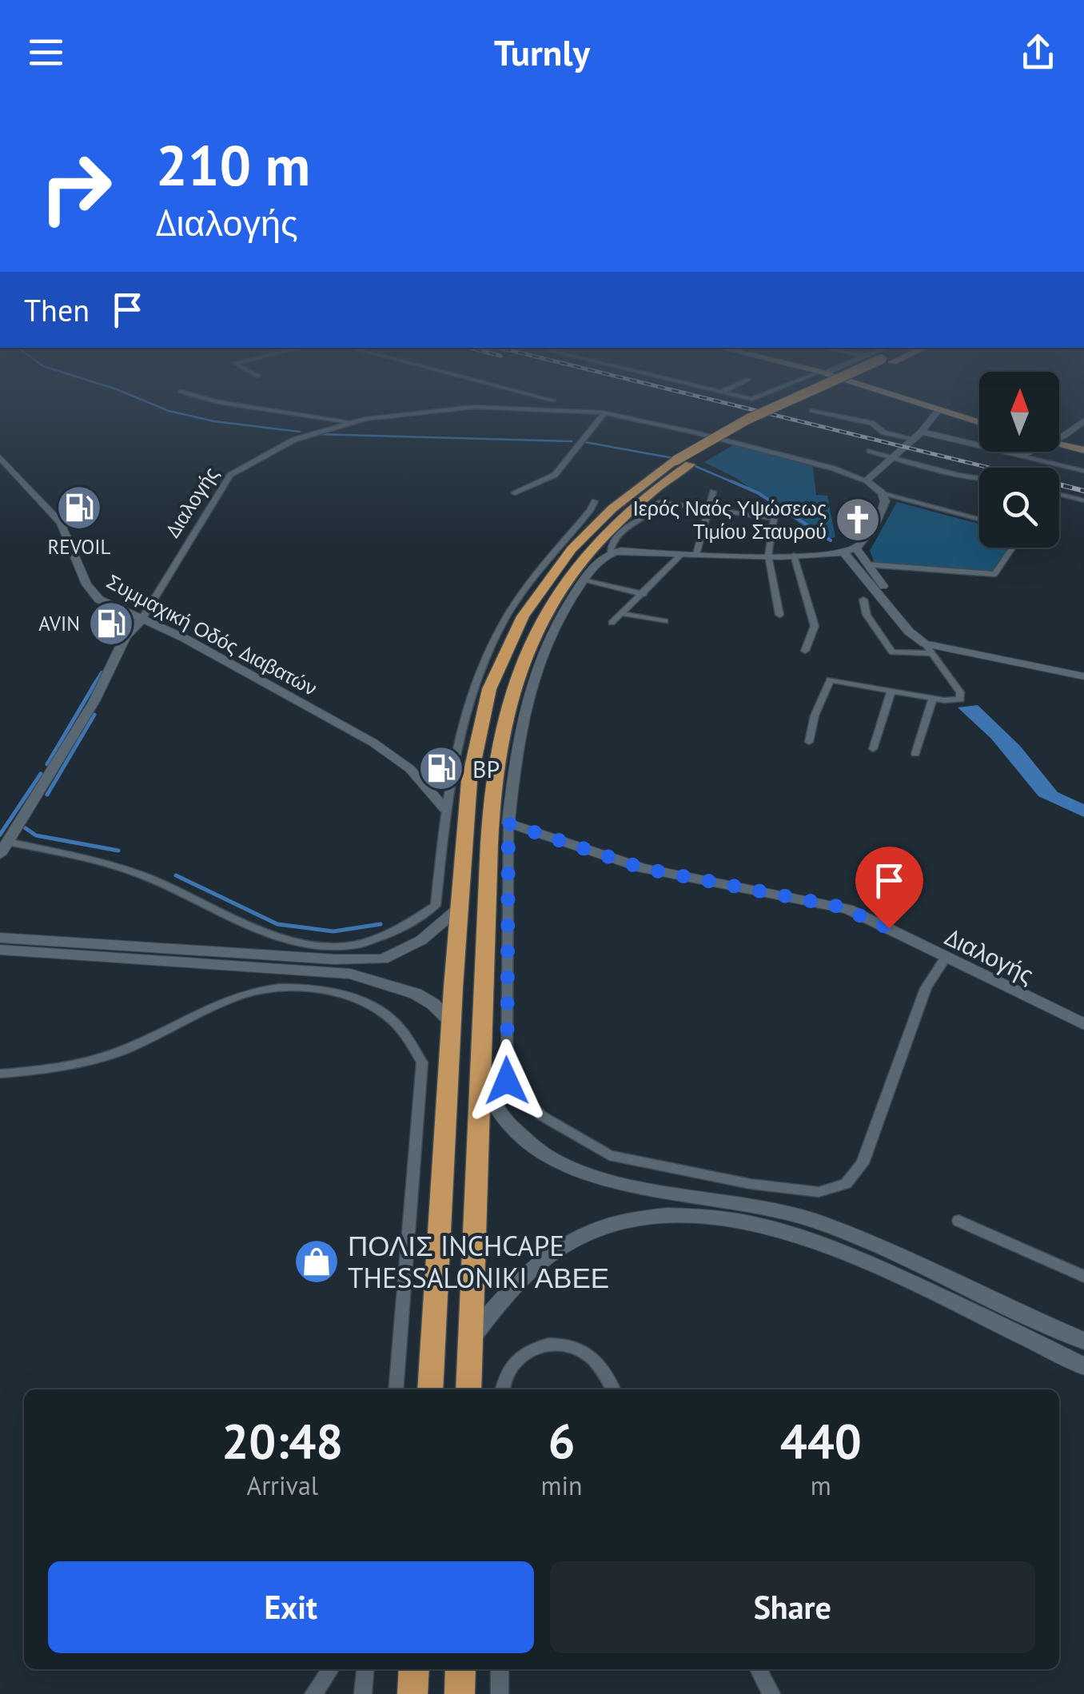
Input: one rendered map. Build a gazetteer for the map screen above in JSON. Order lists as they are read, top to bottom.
{
  "streets": {
    "street": ["Διαλογής", "Συμμαχική Οδός Διαβατών"]
  },
  "crossings": [
    ["Διαλογής", "Συμμαχική Οδός Διαβατών"]
  ],
  "places": {
    "fuel station": ["REVOIL", "AVIN", "BP"],
    "church": ["Ιερός Ναός Υψώσεως Τιμίου Σταυρού"],
    "shop": ["ΠΟΛΙΣ INCHCAPE THESSALONIKI ΑΒΕΕ"]
  },
  "north": "top",
  "page": {
    "header": "Turnly",
    "turn": ["210 m", "Διαλογής"],
    "then": "Then",
    "eta": [
      "20:48",
      "Arrival",
      "6",
      "min",
      "440",
      "m"
    ],
    "buttons": ["Exit", "Share"]
  }
}
